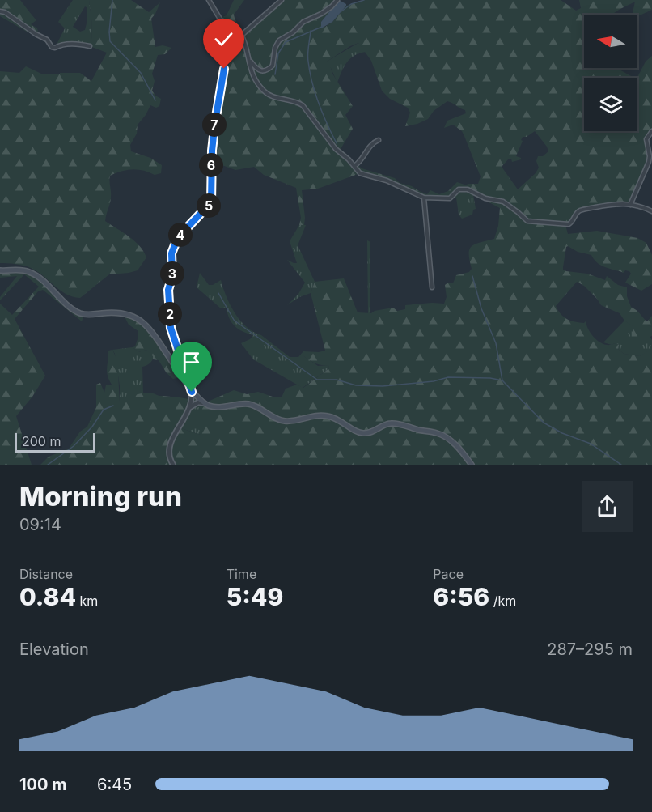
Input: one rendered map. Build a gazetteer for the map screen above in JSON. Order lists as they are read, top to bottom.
{
  "scale_bar": "200 m",
  "north": "left",
  "page": {
    "pins": [
      "7",
      "6",
      "5",
      "4",
      "3",
      "2"
    ],
    "scale": "200 m",
    "heading": ["Morning run", "09:14"],
    "stats": [
      ["Distance", "0.84 km"],
      ["Time", "5:49"],
      ["Pace", "6:56 /km"]
    ],
    "chart": ["Elevation", "287–295 m"],
    "list": [
      {
        "name": "100 m",
        "note": "6:45"
      }
    ]
  }
}
